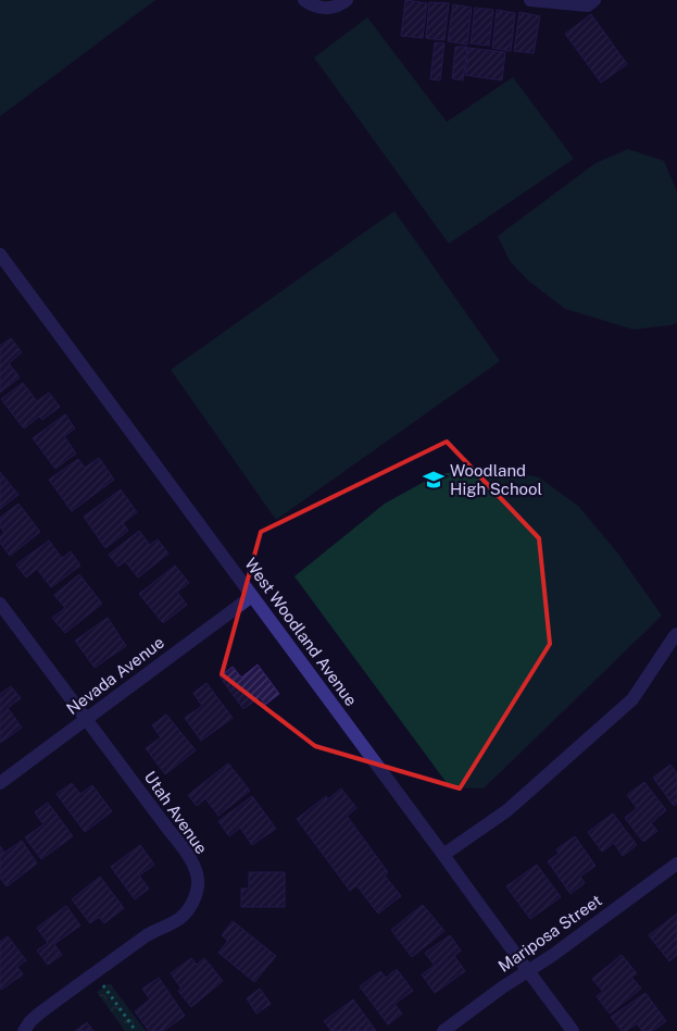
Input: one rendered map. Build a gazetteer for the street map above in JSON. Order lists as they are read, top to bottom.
{
  "streets": {
    "street": [
      "West Woodland Avenue",
      "Nevada Avenue",
      "Utah Avenue",
      "Mariposa Street"
    ]
  },
  "crossings": [
    ["West Woodland Avenue", "Nevada Avenue"],
    ["West Woodland Avenue", "Mariposa Street"],
    ["Nevada Avenue", "Utah Avenue"]
  ],
  "places": {
    "school or university": ["Woodland High School"]
  }
}
